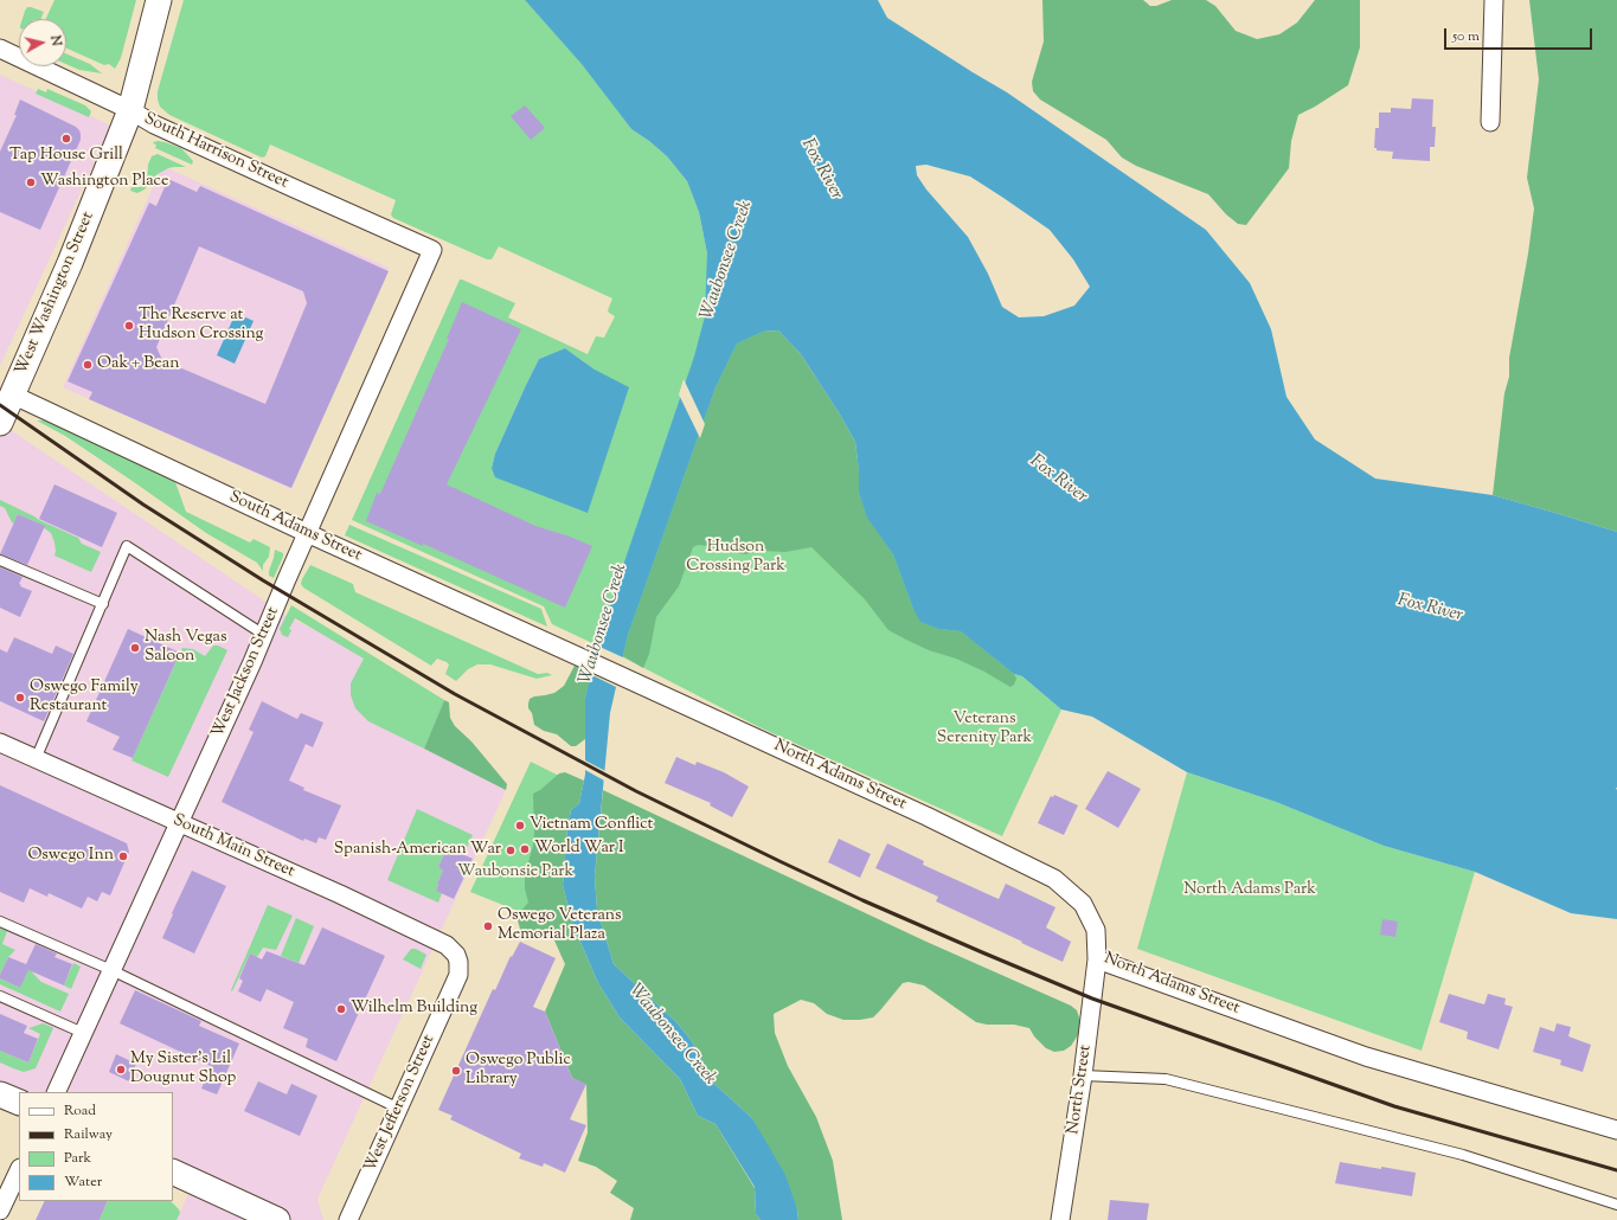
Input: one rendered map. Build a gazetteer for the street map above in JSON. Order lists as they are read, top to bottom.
{
  "streets": {
    "main road": ["West Washington Street"],
    "street": [
      "South Harrison Street",
      "South Adams Street",
      "West Jackson Street",
      "North Adams Street",
      "South Main Street",
      "North Street",
      "West Jefferson Street"
    ]
  },
  "crossings": [
    ["South Harrison Street", "West Washington Street"],
    ["South Harrison Street", "West Jackson Street"],
    ["West Washington Street", "South Adams Street"],
    ["South Adams Street", "West Jackson Street"],
    ["South Adams Street", "North Adams Street"],
    ["West Jackson Street", "South Main Street"],
    ["North Adams Street", "North Street"],
    ["South Main Street", "West Jefferson Street"]
  ],
  "water": ["Fox River", "Waubonsee Creek"],
  "parks": [
    "Hudson Crossing Park",
    "Veterans Serenity Park",
    "Waubonsie Park",
    "North Adams Park"
  ],
  "places": [
    "Tap House Grill",
    "Washington Place",
    "The Reserve at Hudson Crossing",
    "Oak + Bean",
    "Nash Vegas Saloon",
    "Oswego Family Restaurant",
    "Vietnam Conflict",
    "World War I",
    "Spanish-American War",
    "Oswego Inn",
    "Oswego Veterans Memorial Plaza",
    "Wilhelm Building",
    "My Sister's Lil Dougnut Shop",
    "Oswego Public Library"
  ],
  "legend": [
    "Road",
    "Railway",
    "Park",
    "Water"
  ],
  "scale_bar": "50 m",
  "north": "right"
}
